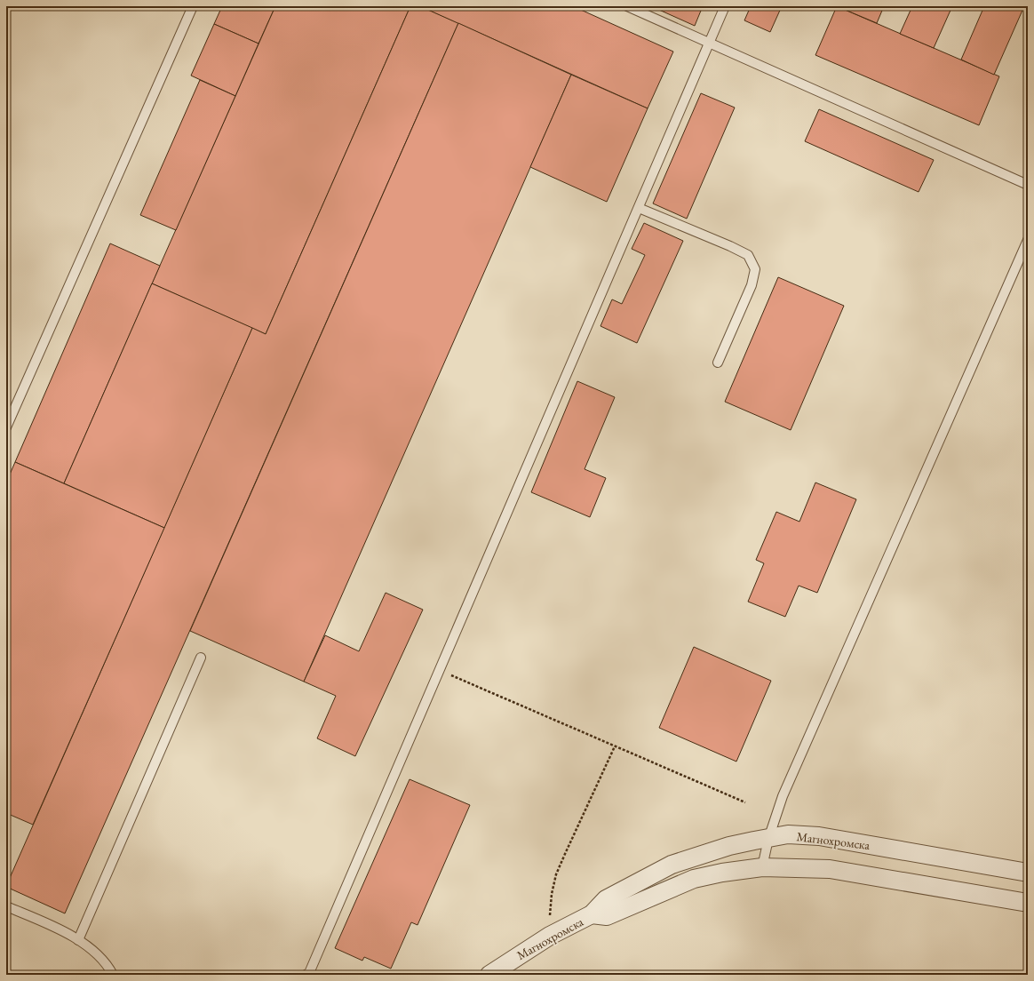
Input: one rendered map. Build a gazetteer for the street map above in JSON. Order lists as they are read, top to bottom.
{
  "streets": {
    "street": ["Магнохромска"]
  }
}
